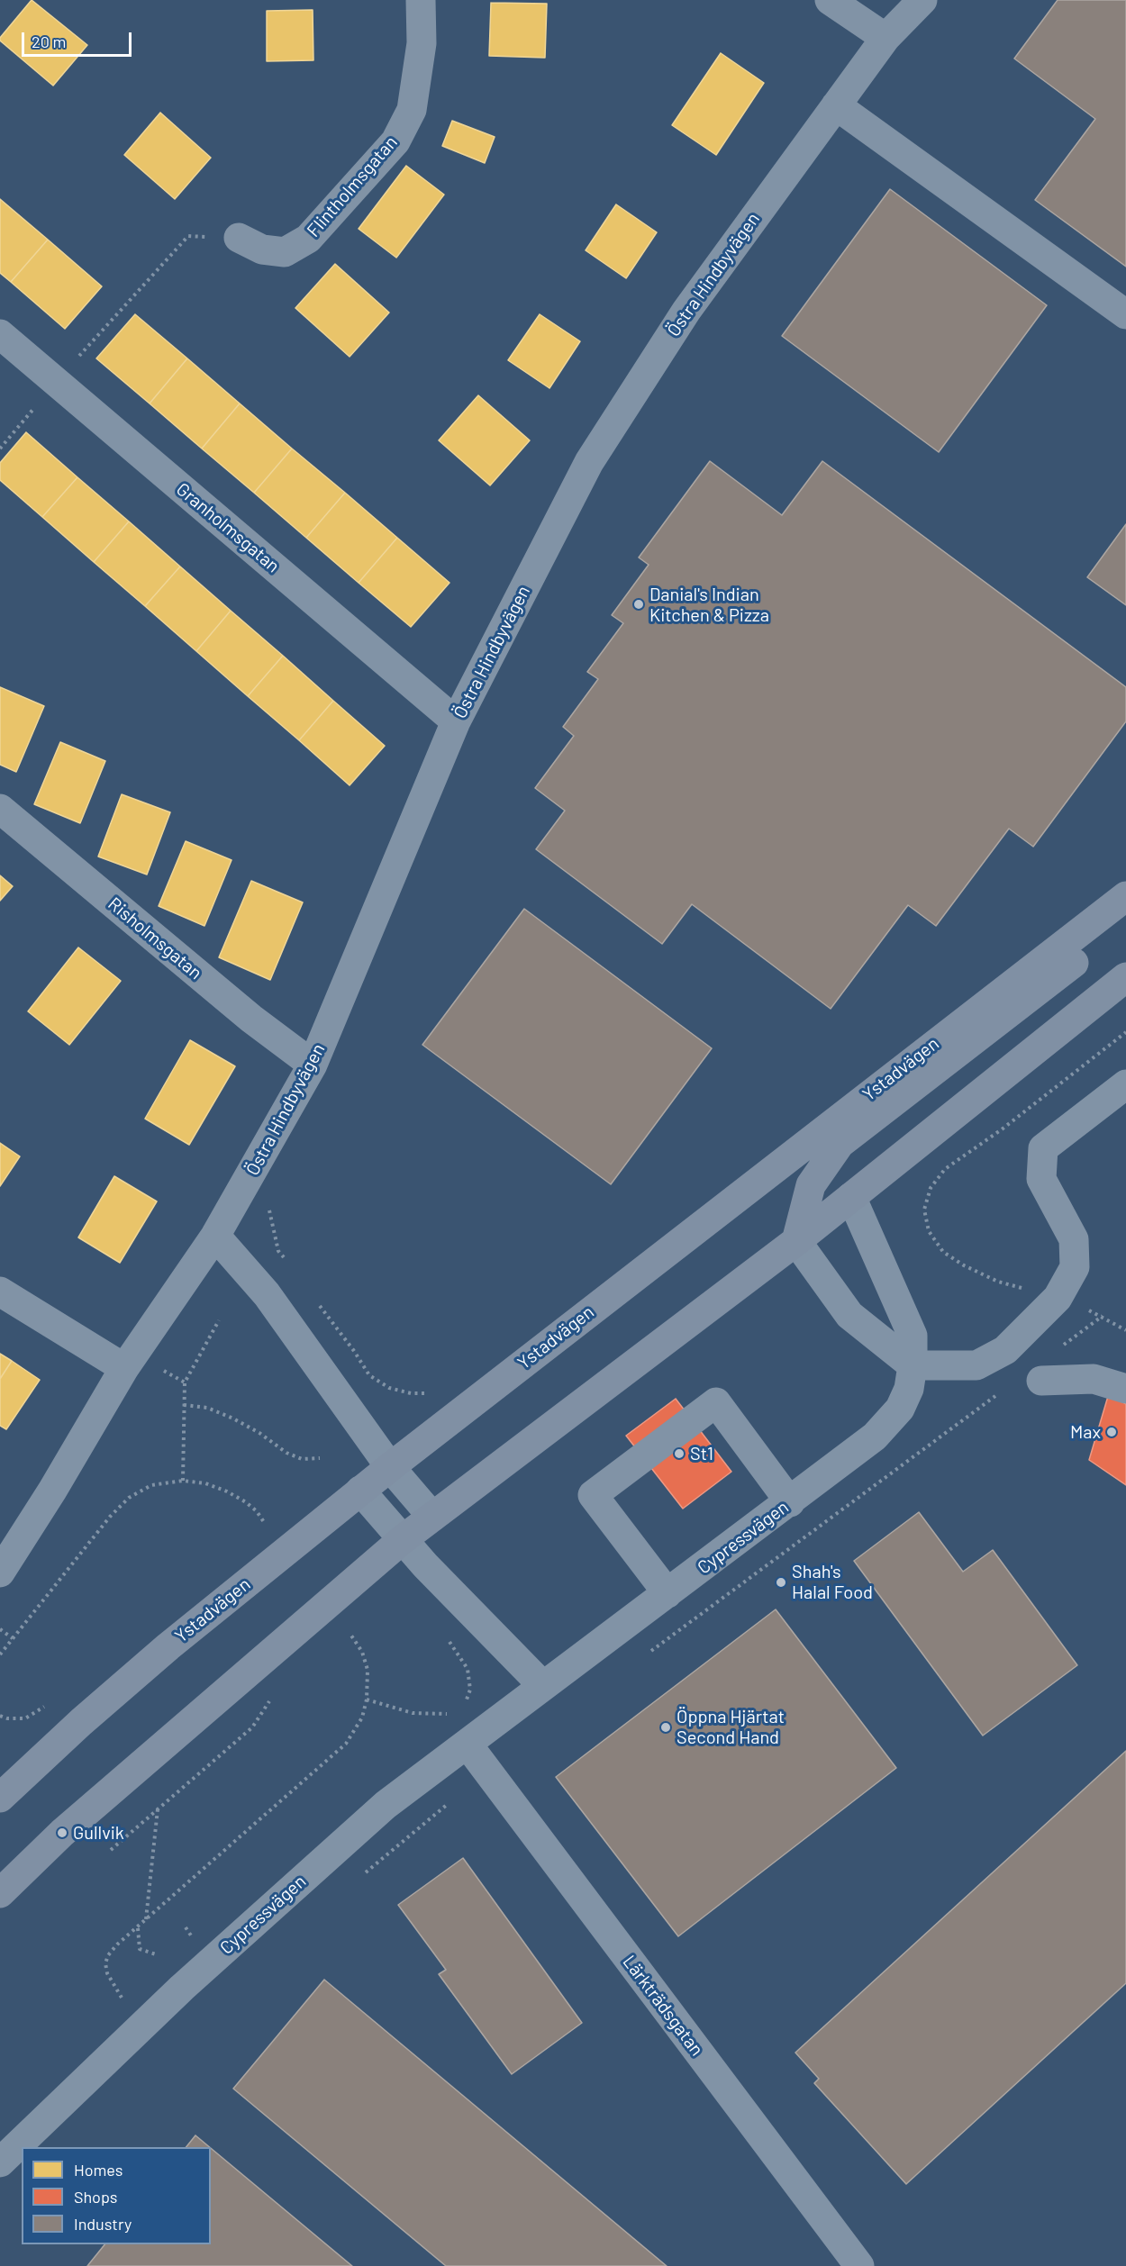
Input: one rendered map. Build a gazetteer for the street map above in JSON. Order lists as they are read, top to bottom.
{
  "streets": {
    "main road": ["Ystadvägen"],
    "street": [
      "Flintholmsgatan",
      "Östra Hindbyvägen",
      "Granholmsgatan",
      "Risholmsgatan",
      "Cypressvägen",
      "Lärkträdsgatan"
    ]
  },
  "crossings": [
    ["Östra Hindbyvägen", "Granholmsgatan"],
    ["Östra Hindbyvägen", "Risholmsgatan"],
    ["Cypressvägen", "Lärkträdsgatan"]
  ],
  "places": [
    "Danial's Indian Kitchen & Pizza",
    "Max",
    "St1",
    "Shah's Halal Food",
    "Öppna Hjärtat Second Hand",
    "Gullvik"
  ],
  "legend": ["Homes", "Shops", "Industry"],
  "scale_bar": "20 m"
}
